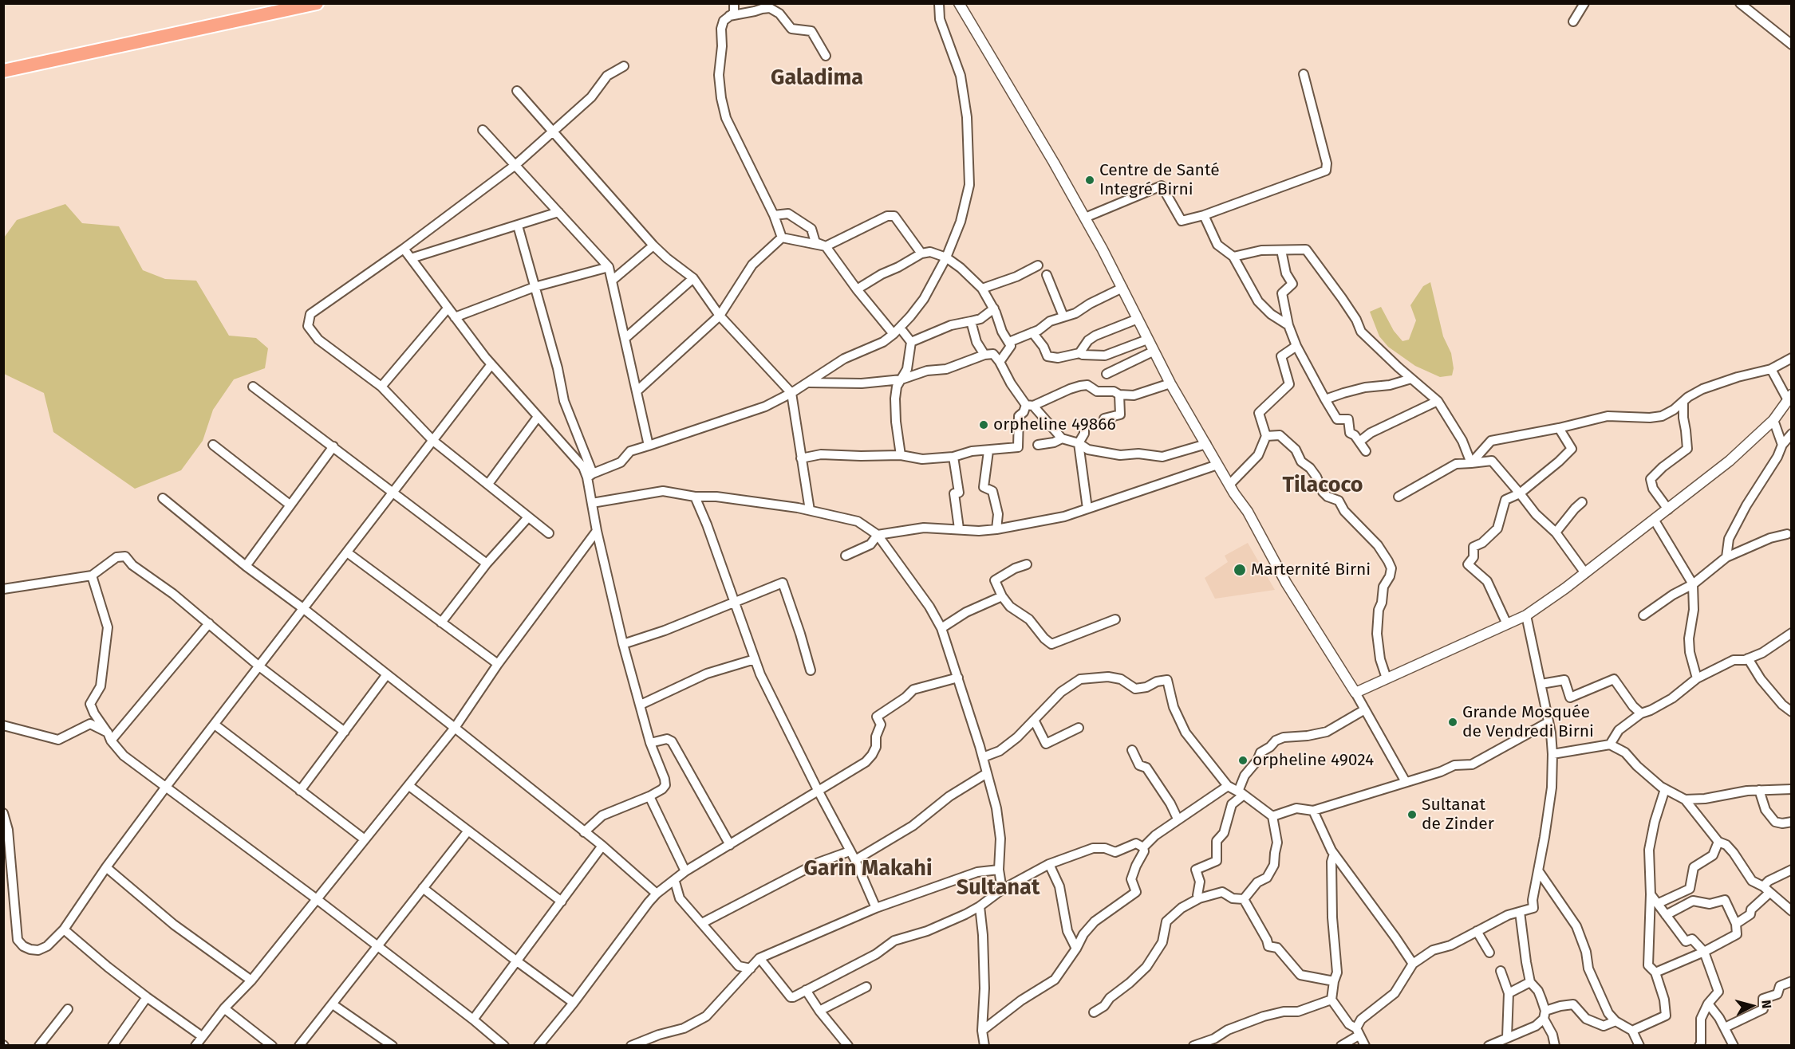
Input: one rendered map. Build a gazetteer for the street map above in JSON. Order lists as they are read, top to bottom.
{
  "districts": [
    "Galadima",
    "Tilacoco",
    "Garin Makahi",
    "Sultanat"
  ],
  "places": [
    "Centre de Santé Integré Birni",
    "orpheline 49866",
    "Marternité Birni",
    "Grande Mosquée de Vendredi Birni",
    "orpheline 49024",
    "Sultanat de Zinder"
  ],
  "north": "right"
}
